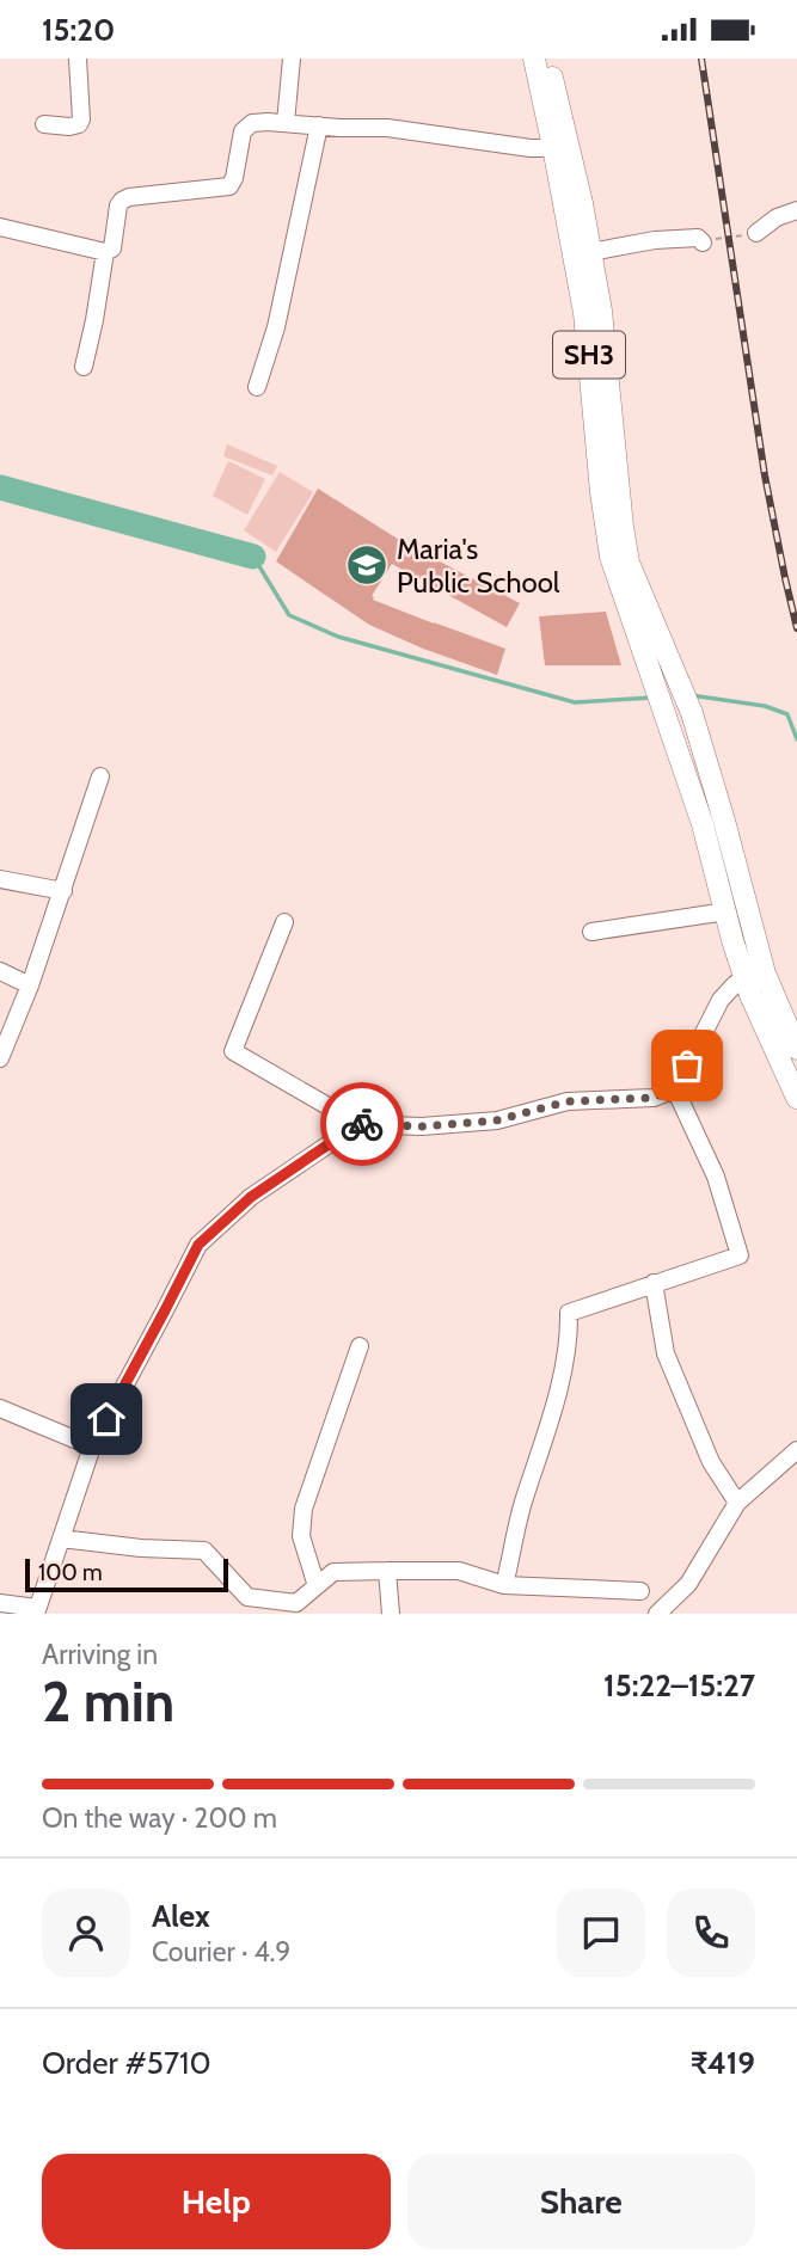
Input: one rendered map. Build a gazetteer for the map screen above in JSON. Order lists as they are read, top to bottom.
{
  "streets": {
    "main road": ["SH3"]
  },
  "places": {
    "school or university": ["Maria's Public School"]
  },
  "scale_bar": "100 m",
  "page": {
    "status": "15:20",
    "scale": "100 m",
    "heading": ["2 min", "Arriving in", "15:22–15:27"],
    "panel": [
      "Alex",
      "Courier · 4.9",
      "Order #5710",
      "₹419"
    ],
    "bar": "On the way · 200 m",
    "buttons": ["Help", "Share"]
  }
}
